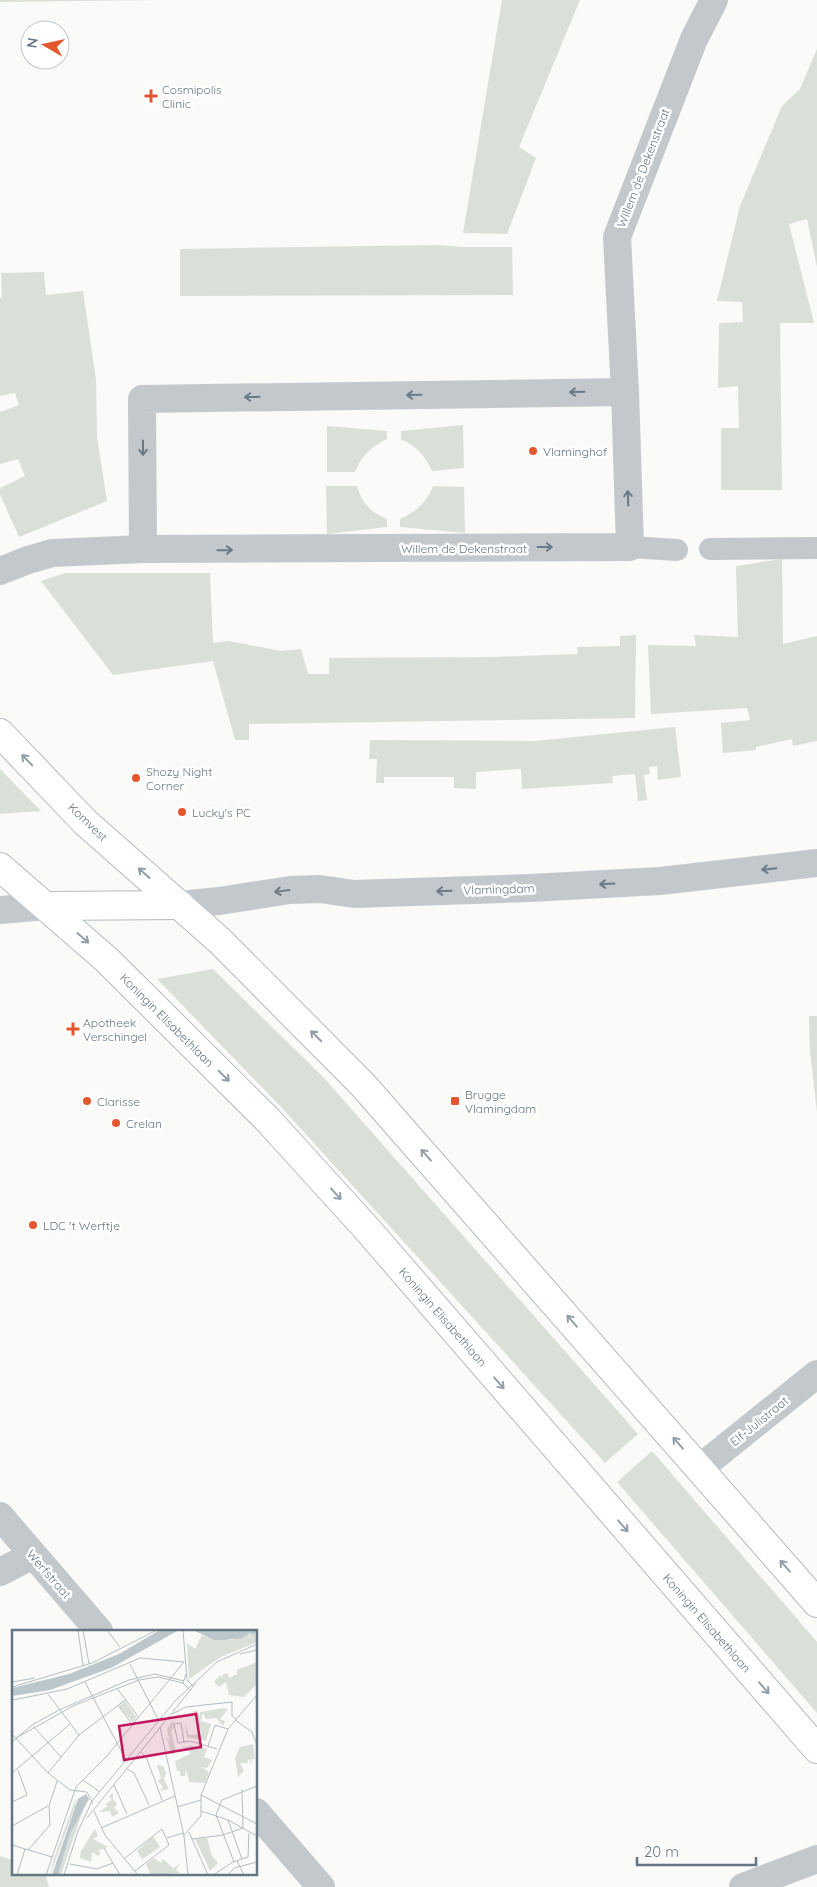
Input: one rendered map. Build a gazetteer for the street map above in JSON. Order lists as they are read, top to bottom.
{
  "streets": {
    "main road": ["Komvest", "Koningin Elisabethlaan"],
    "street": [
      "Willem de Dekenstraat",
      "Vlamingdam",
      "Elf-Julistraat",
      "Werfstraat"
    ]
  },
  "crossings": [
    ["Komvest", "Vlamingdam"]
  ],
  "one_way": ["Komvest", "Vlamingdam"],
  "places": {
    "health": ["Cosmipolis Clinic", "Apotheek Verschingel"],
    "other": [
      "Vlaminghof",
      "Shozy Night Corner",
      "Lucky's PC",
      "Clarisse",
      "Crelan",
      "LDC 't Werftje"
    ],
    "transit": ["Brugge Vlamingdam"]
  },
  "scale_bar": "20 m",
  "north": "left"
}
